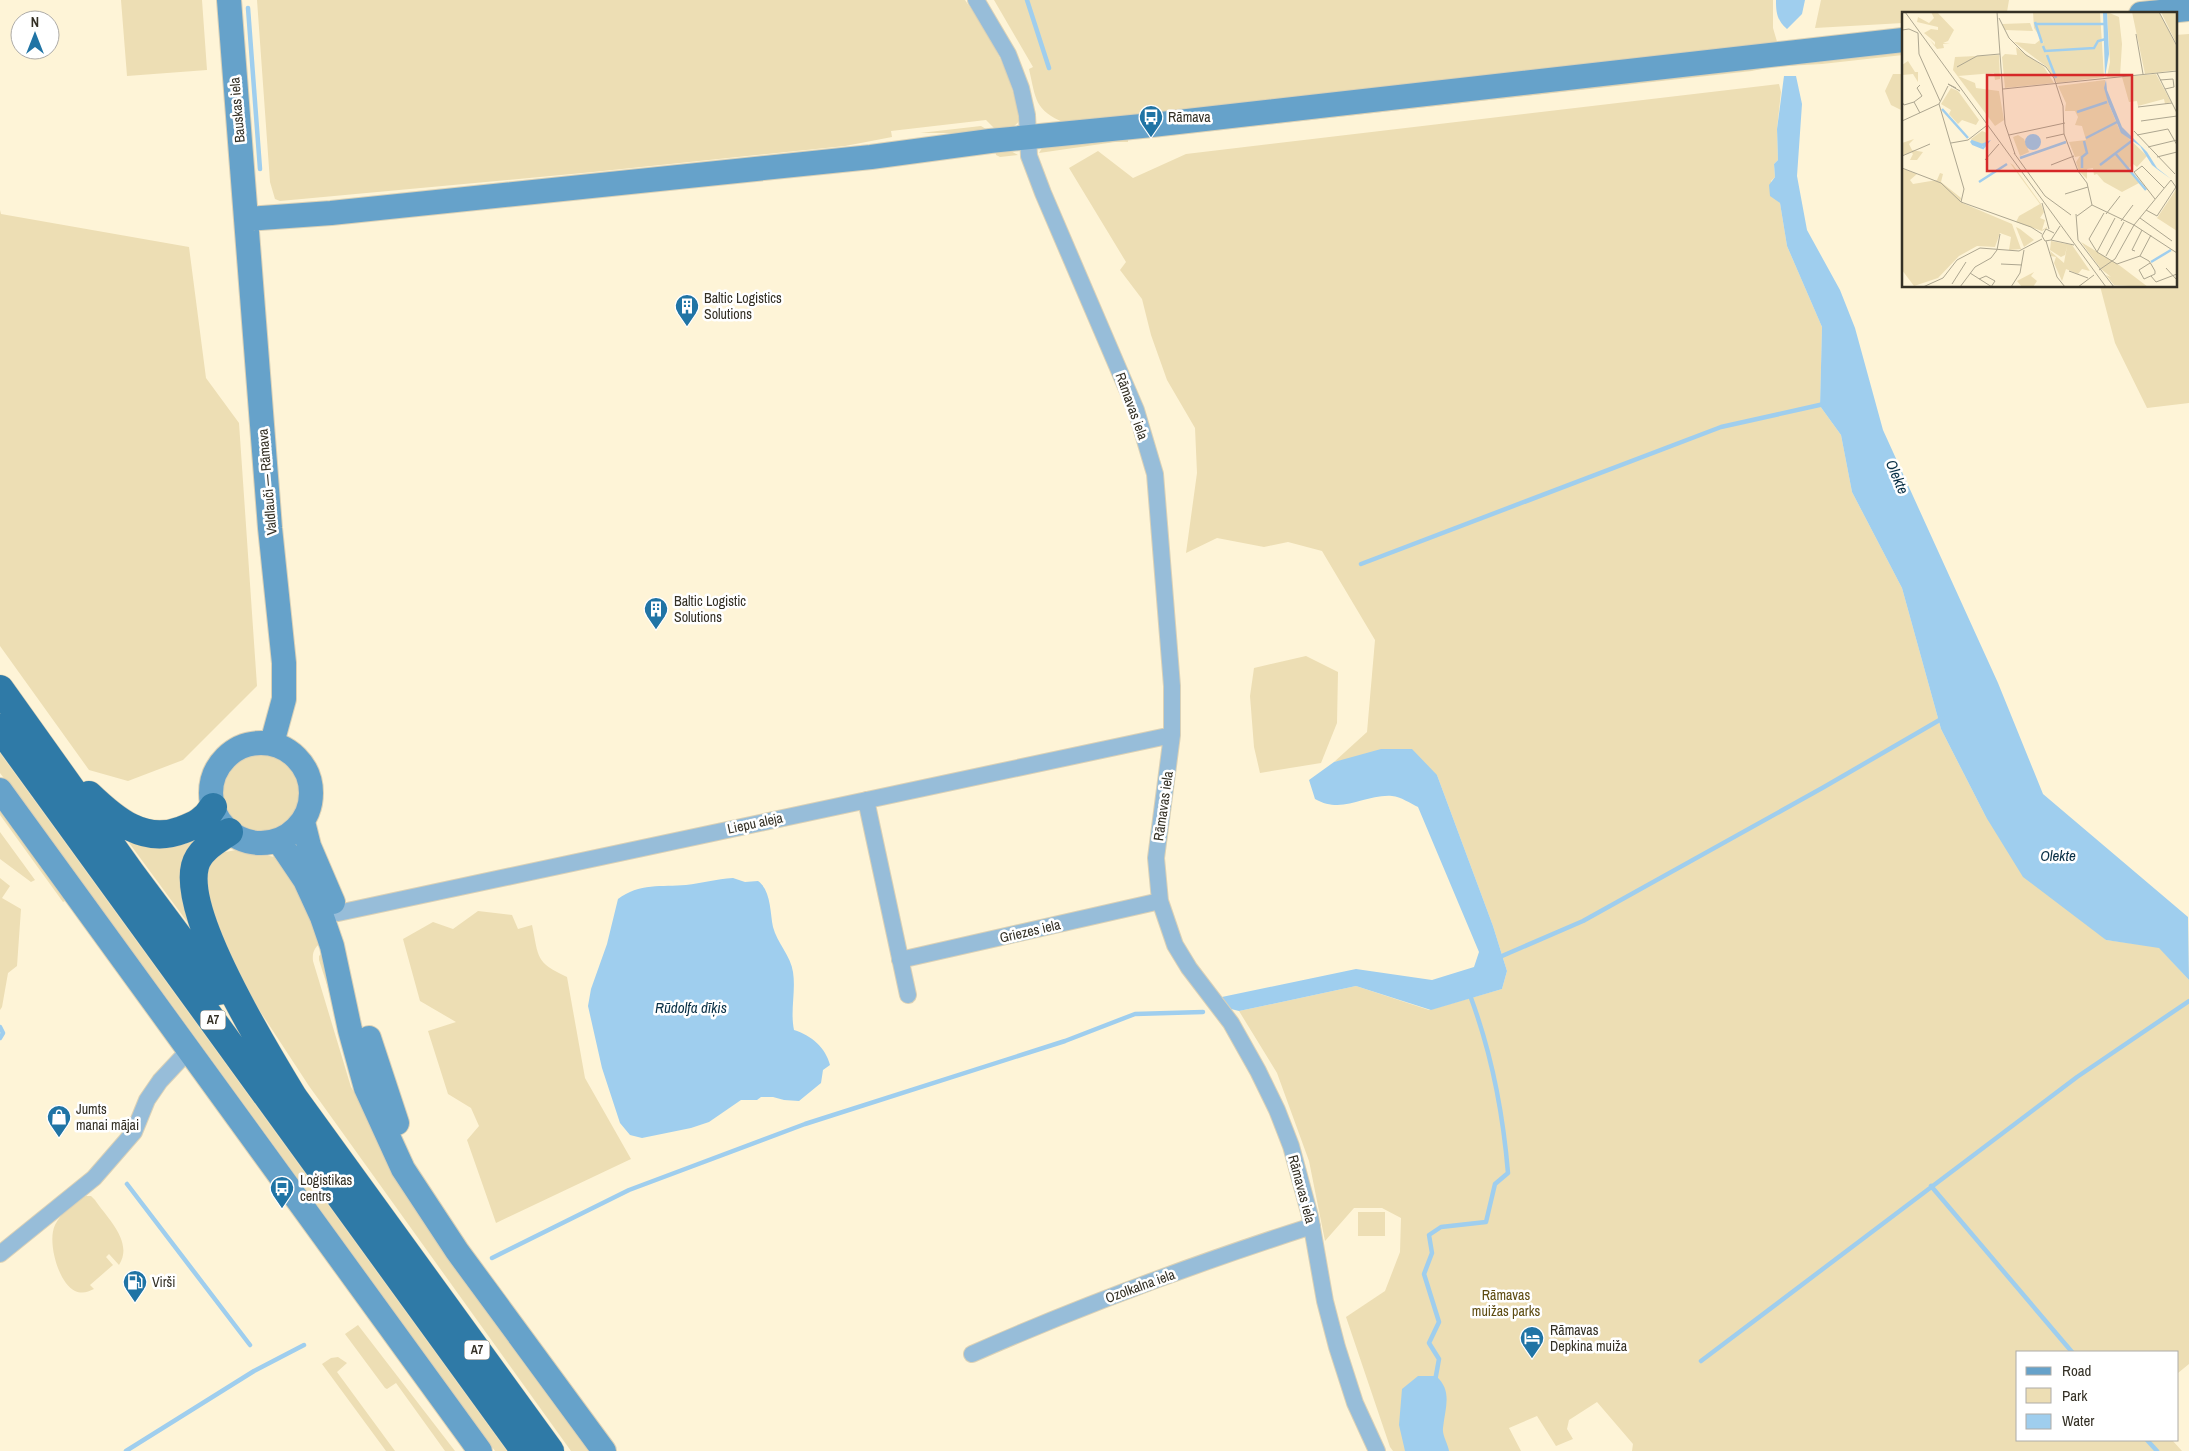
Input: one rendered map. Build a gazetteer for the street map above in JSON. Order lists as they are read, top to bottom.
{
  "streets": {
    "highway": ["A7"],
    "main road": ["Bauskas iela", "Valdlauči — Rāmava"],
    "street": [
      "Rāmavas iela",
      "Liepu aleja",
      "Griezes iela",
      "Ozolkalna iela"
    ]
  },
  "crossings": [
    ["Bauskas iela", "Valdlauči — Rāmava"],
    ["Rāmavas iela", "Liepu aleja"],
    ["Rāmavas iela", "Griezes iela"],
    ["Rāmavas iela", "Ozolkalna iela"]
  ],
  "water": ["Olekte", "Rūdolfa dīķis"],
  "parks": ["Rāmavas muižas parks"],
  "places": {
    "bus stop": ["Rāmava", "Loģistikas centrs"],
    "building": ["Baltic Logistics Solutions", "Baltic Logistic Solutions"],
    "shop": ["Jumts manai mājai"],
    "fuel station": ["Virši"],
    "hotel": ["Rāmavas Depkina muiža"]
  },
  "legend": ["Road", "Park", "Water"],
  "north": "top"
}
